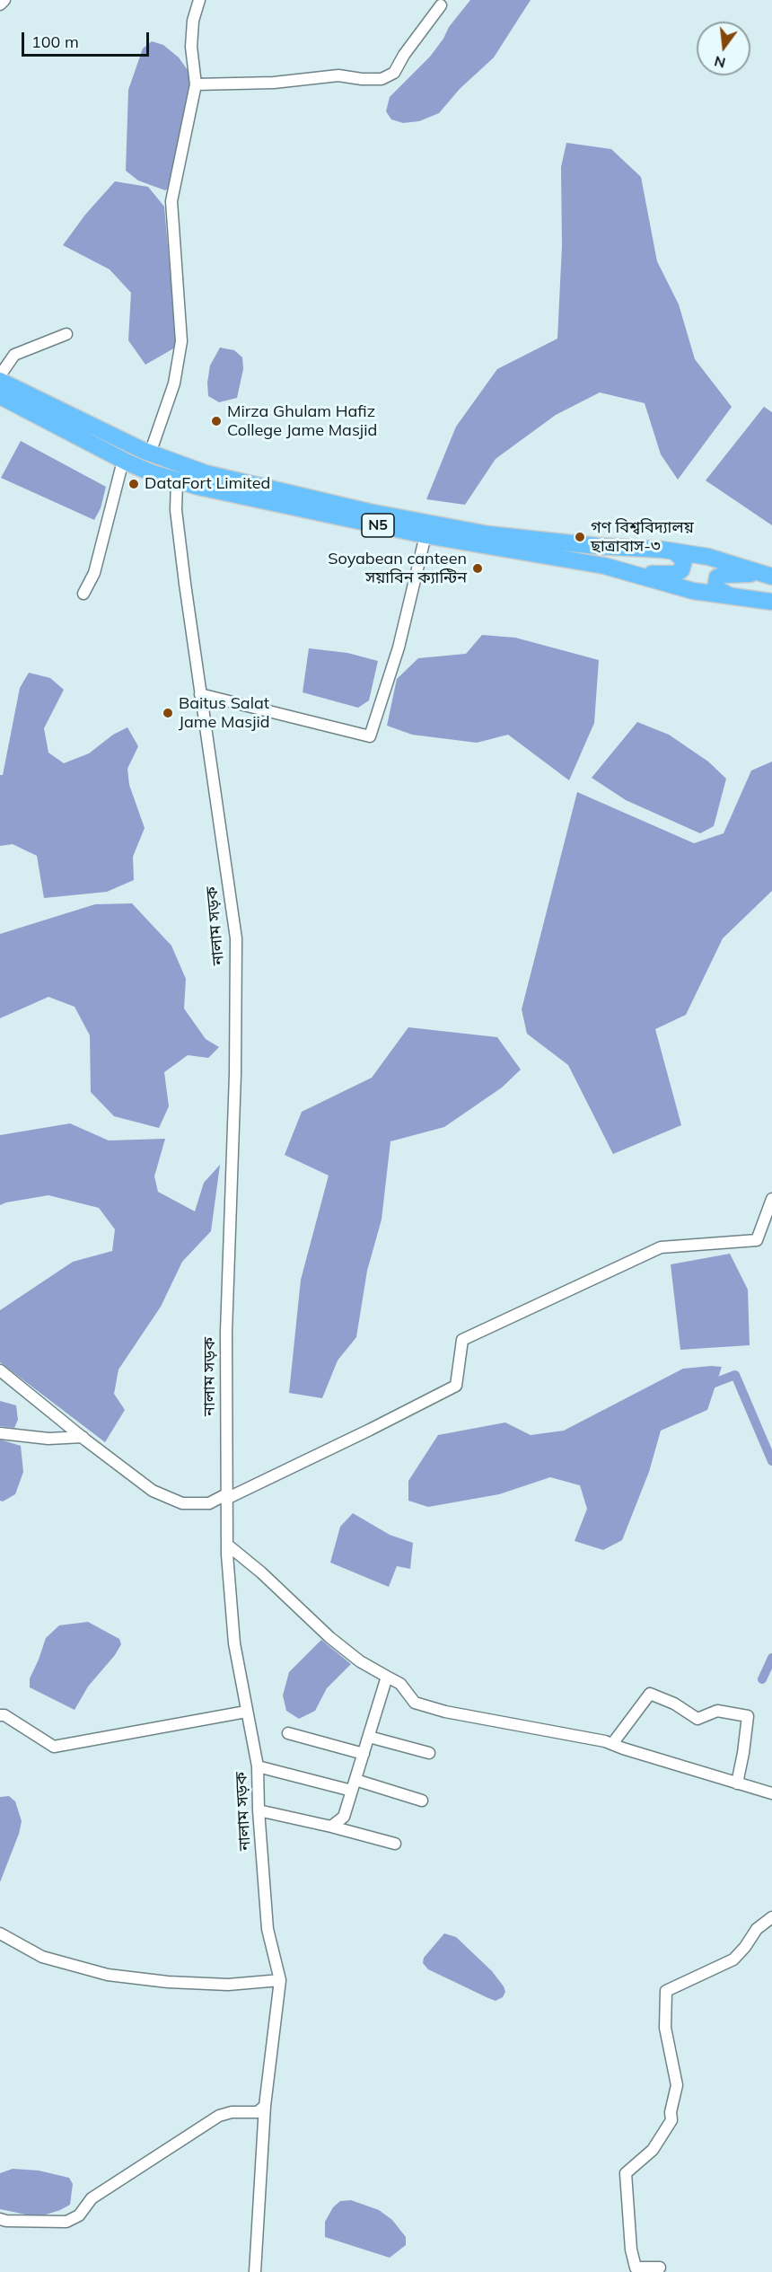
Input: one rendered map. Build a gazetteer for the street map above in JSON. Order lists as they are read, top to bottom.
{
  "streets": {
    "highway": ["N5"],
    "street": ["নালাম সড়ক"]
  },
  "crossings": [
    ["N5", "নালাম সড়ক"]
  ],
  "places": [
    "Mirza Ghulam Hafiz College Jame Masjid",
    "DataFort Limited",
    "গণ বিশ্ববিদ্যালয় ছাত্রাবাস-৩",
    "Soyabean canteen সয়াবিন ক্যান্টিন",
    "Baitus Salat Jame Masjid"
  ],
  "scale_bar": "100 m",
  "north": "bottom"
}
